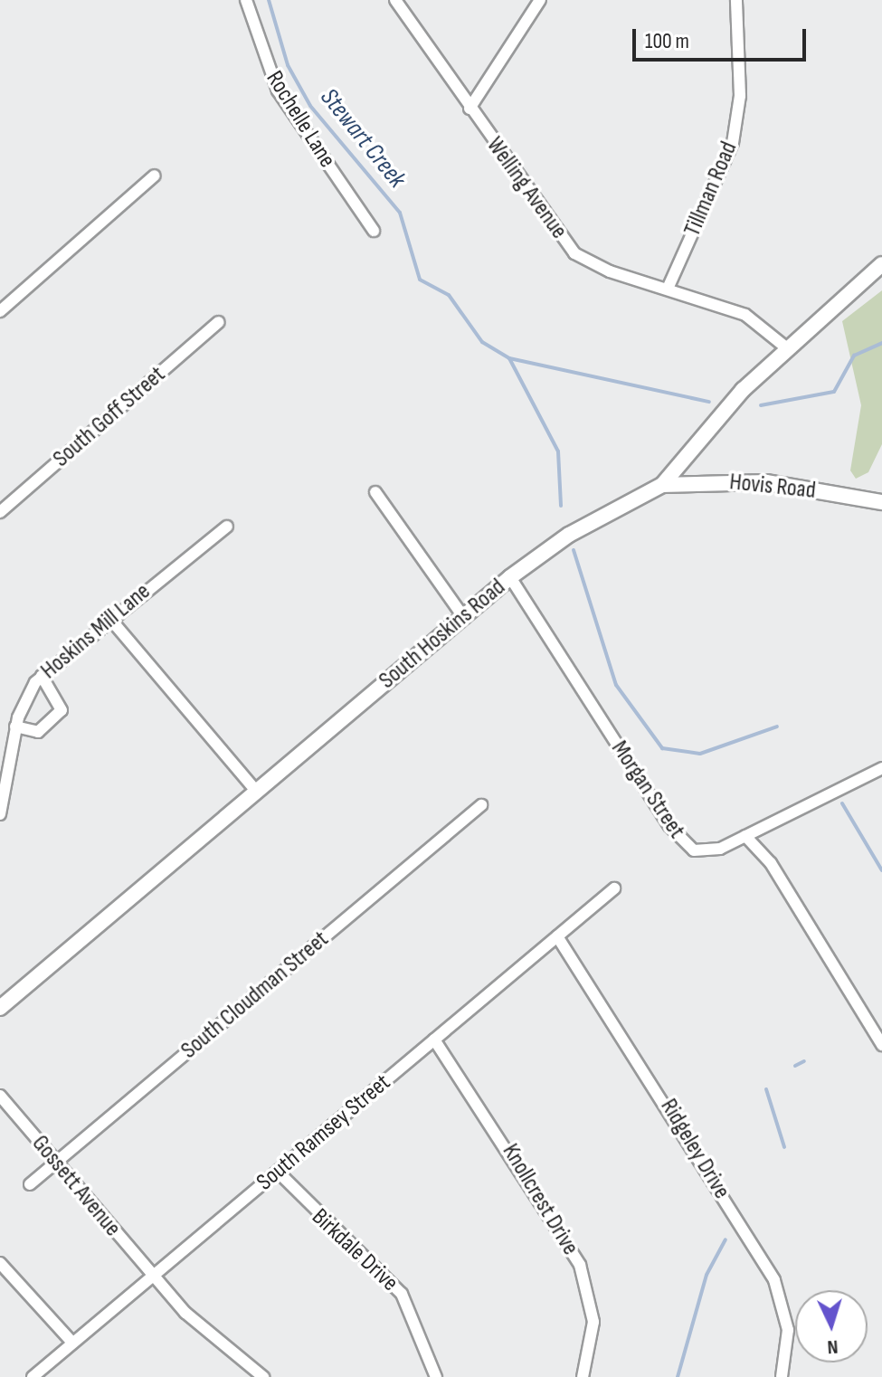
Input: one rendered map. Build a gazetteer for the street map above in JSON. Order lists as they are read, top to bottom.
{
  "streets": {
    "street": [
      "Rochelle Lane",
      "Welling Avenue",
      "Tillman Road",
      "South Goff Street",
      "Hovis Road",
      "Hoskins Mill Lane",
      "South Hoskins Road",
      "Morgan Street",
      "South Cloudman Street",
      "South Ramsey Street",
      "Ridgeley Drive",
      "Gossett Avenue",
      "Knollcrest Drive",
      "Birkdale Drive"
    ]
  },
  "crossings": [
    ["Welling Avenue", "Tillman Road"],
    ["Welling Avenue", "South Hoskins Road"],
    ["Hovis Road", "South Hoskins Road"],
    ["South Hoskins Road", "Morgan Street"],
    ["South Cloudman Street", "Gossett Avenue"],
    ["South Ramsey Street", "Ridgeley Drive"],
    ["South Ramsey Street", "Gossett Avenue"],
    ["South Ramsey Street", "Knollcrest Drive"],
    ["South Ramsey Street", "Birkdale Drive"]
  ],
  "water": ["Stewart Creek"],
  "scale_bar": "100 m",
  "north": "bottom"
}
